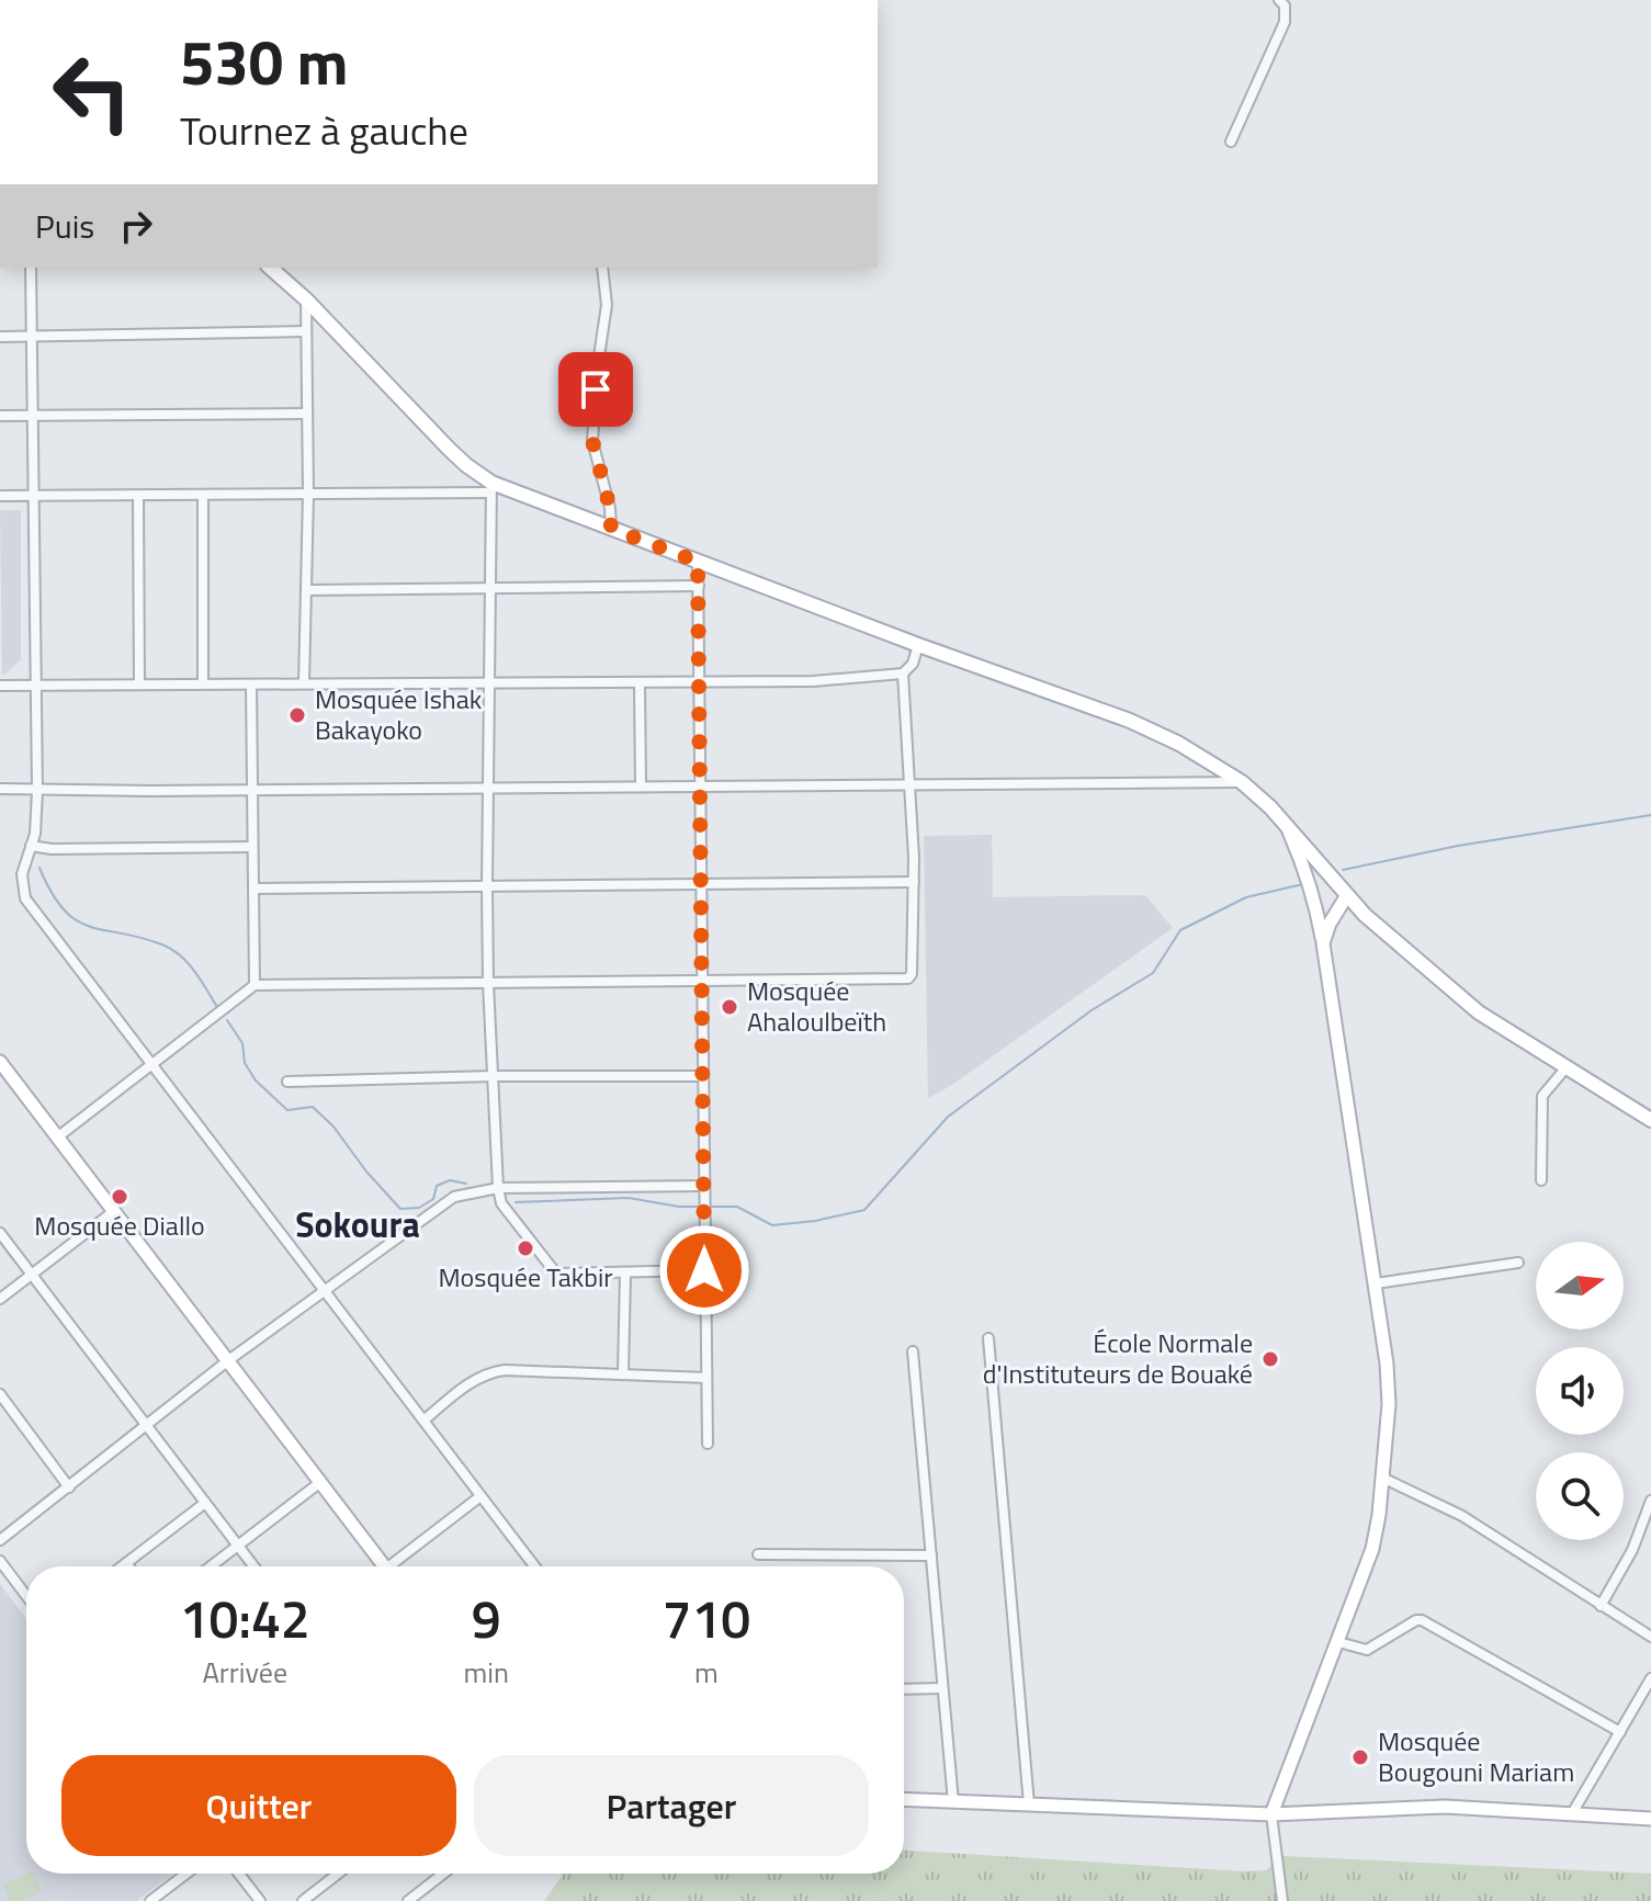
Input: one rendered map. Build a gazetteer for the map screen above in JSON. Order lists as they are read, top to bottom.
{
  "districts": ["Sokoura"],
  "places": [
    "Mosquée Ishak Bakayoko",
    "Mosquée Ahaloulbeïth",
    "Mosquée Diallo",
    "Mosquée Takbir",
    "École Normale d'Instituteurs de Bouaké",
    "Mosquée Bougouni Mariam"
  ],
  "north": "right",
  "page": {
    "turn": ["530 m", "Tournez à gauche"],
    "then": "Puis",
    "eta": [
      "10:42",
      "Arrivée",
      "9",
      "min",
      "710",
      "m"
    ],
    "buttons": ["Quitter", "Partager"]
  }
}
